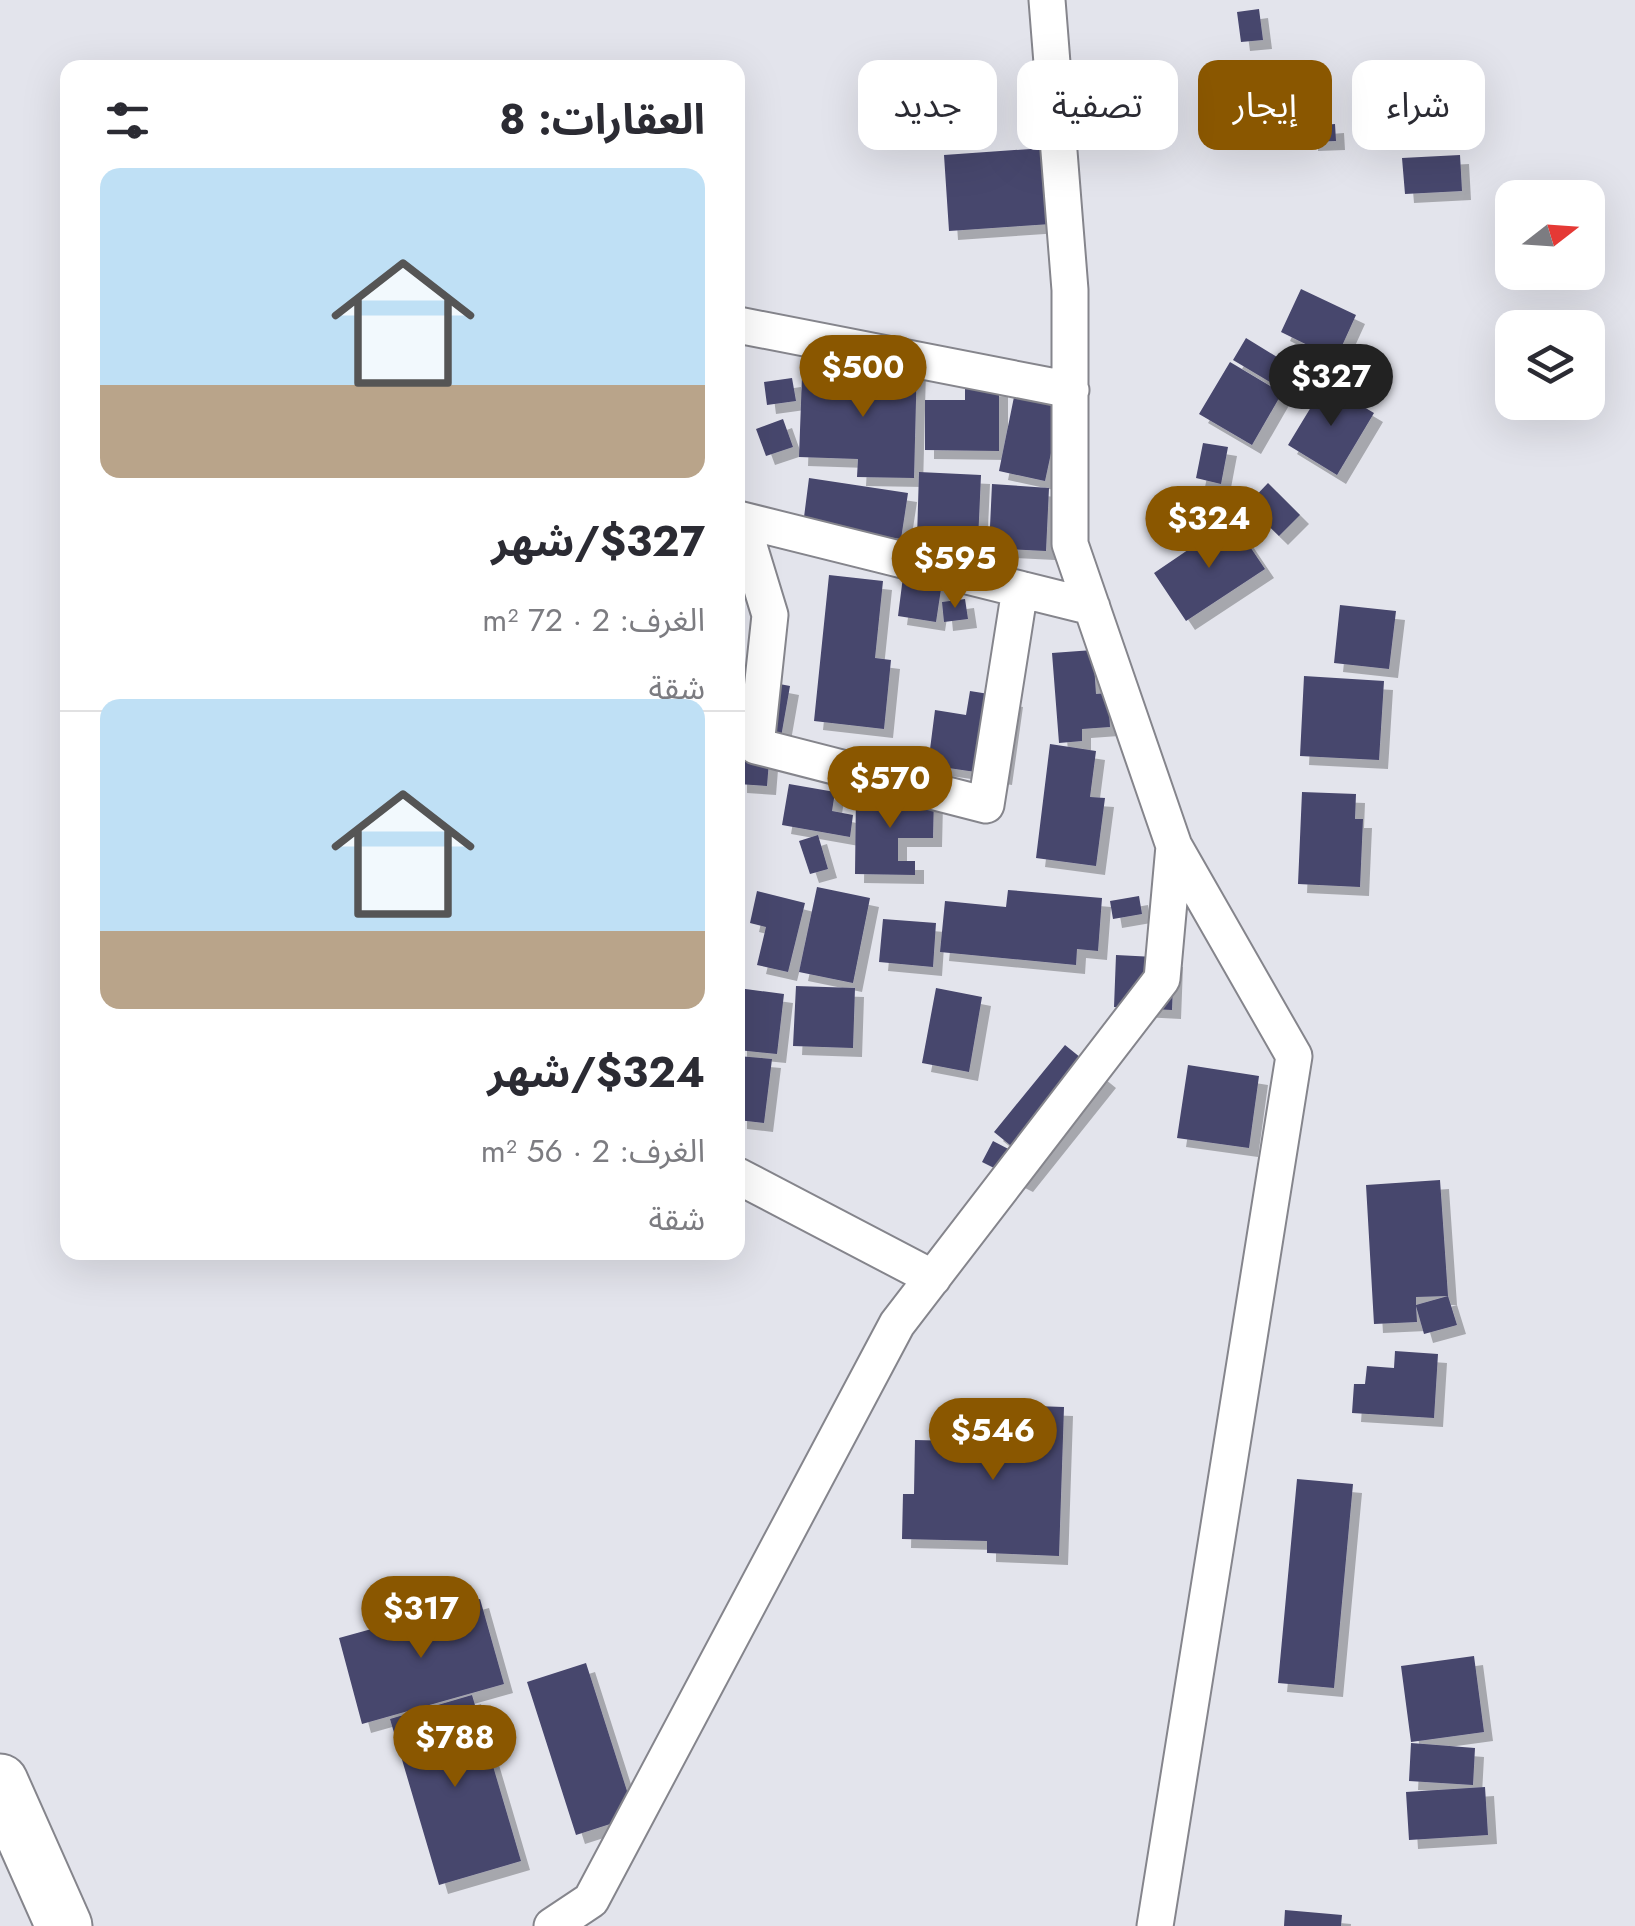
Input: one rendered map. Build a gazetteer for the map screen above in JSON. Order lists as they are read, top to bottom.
{
  "north": "right",
  "page": {
    "chip": [
      "شراء",
      "إيجار",
      "تصفية",
      "جديد"
    ],
    "heading": "العقارات: 8",
    "list": [
      {
        "name": "$327/شهر",
        "note": "الغرف: 2 · 72 m² · شقة"
      },
      {
        "name": "$324/شهر",
        "note": "الغرف: 2 · 56 m² · شقة"
      }
    ],
    "price": [
      "$500",
      "$327",
      "$324",
      "$595",
      "$570",
      "$546",
      "$317",
      "$788"
    ]
  }
}
